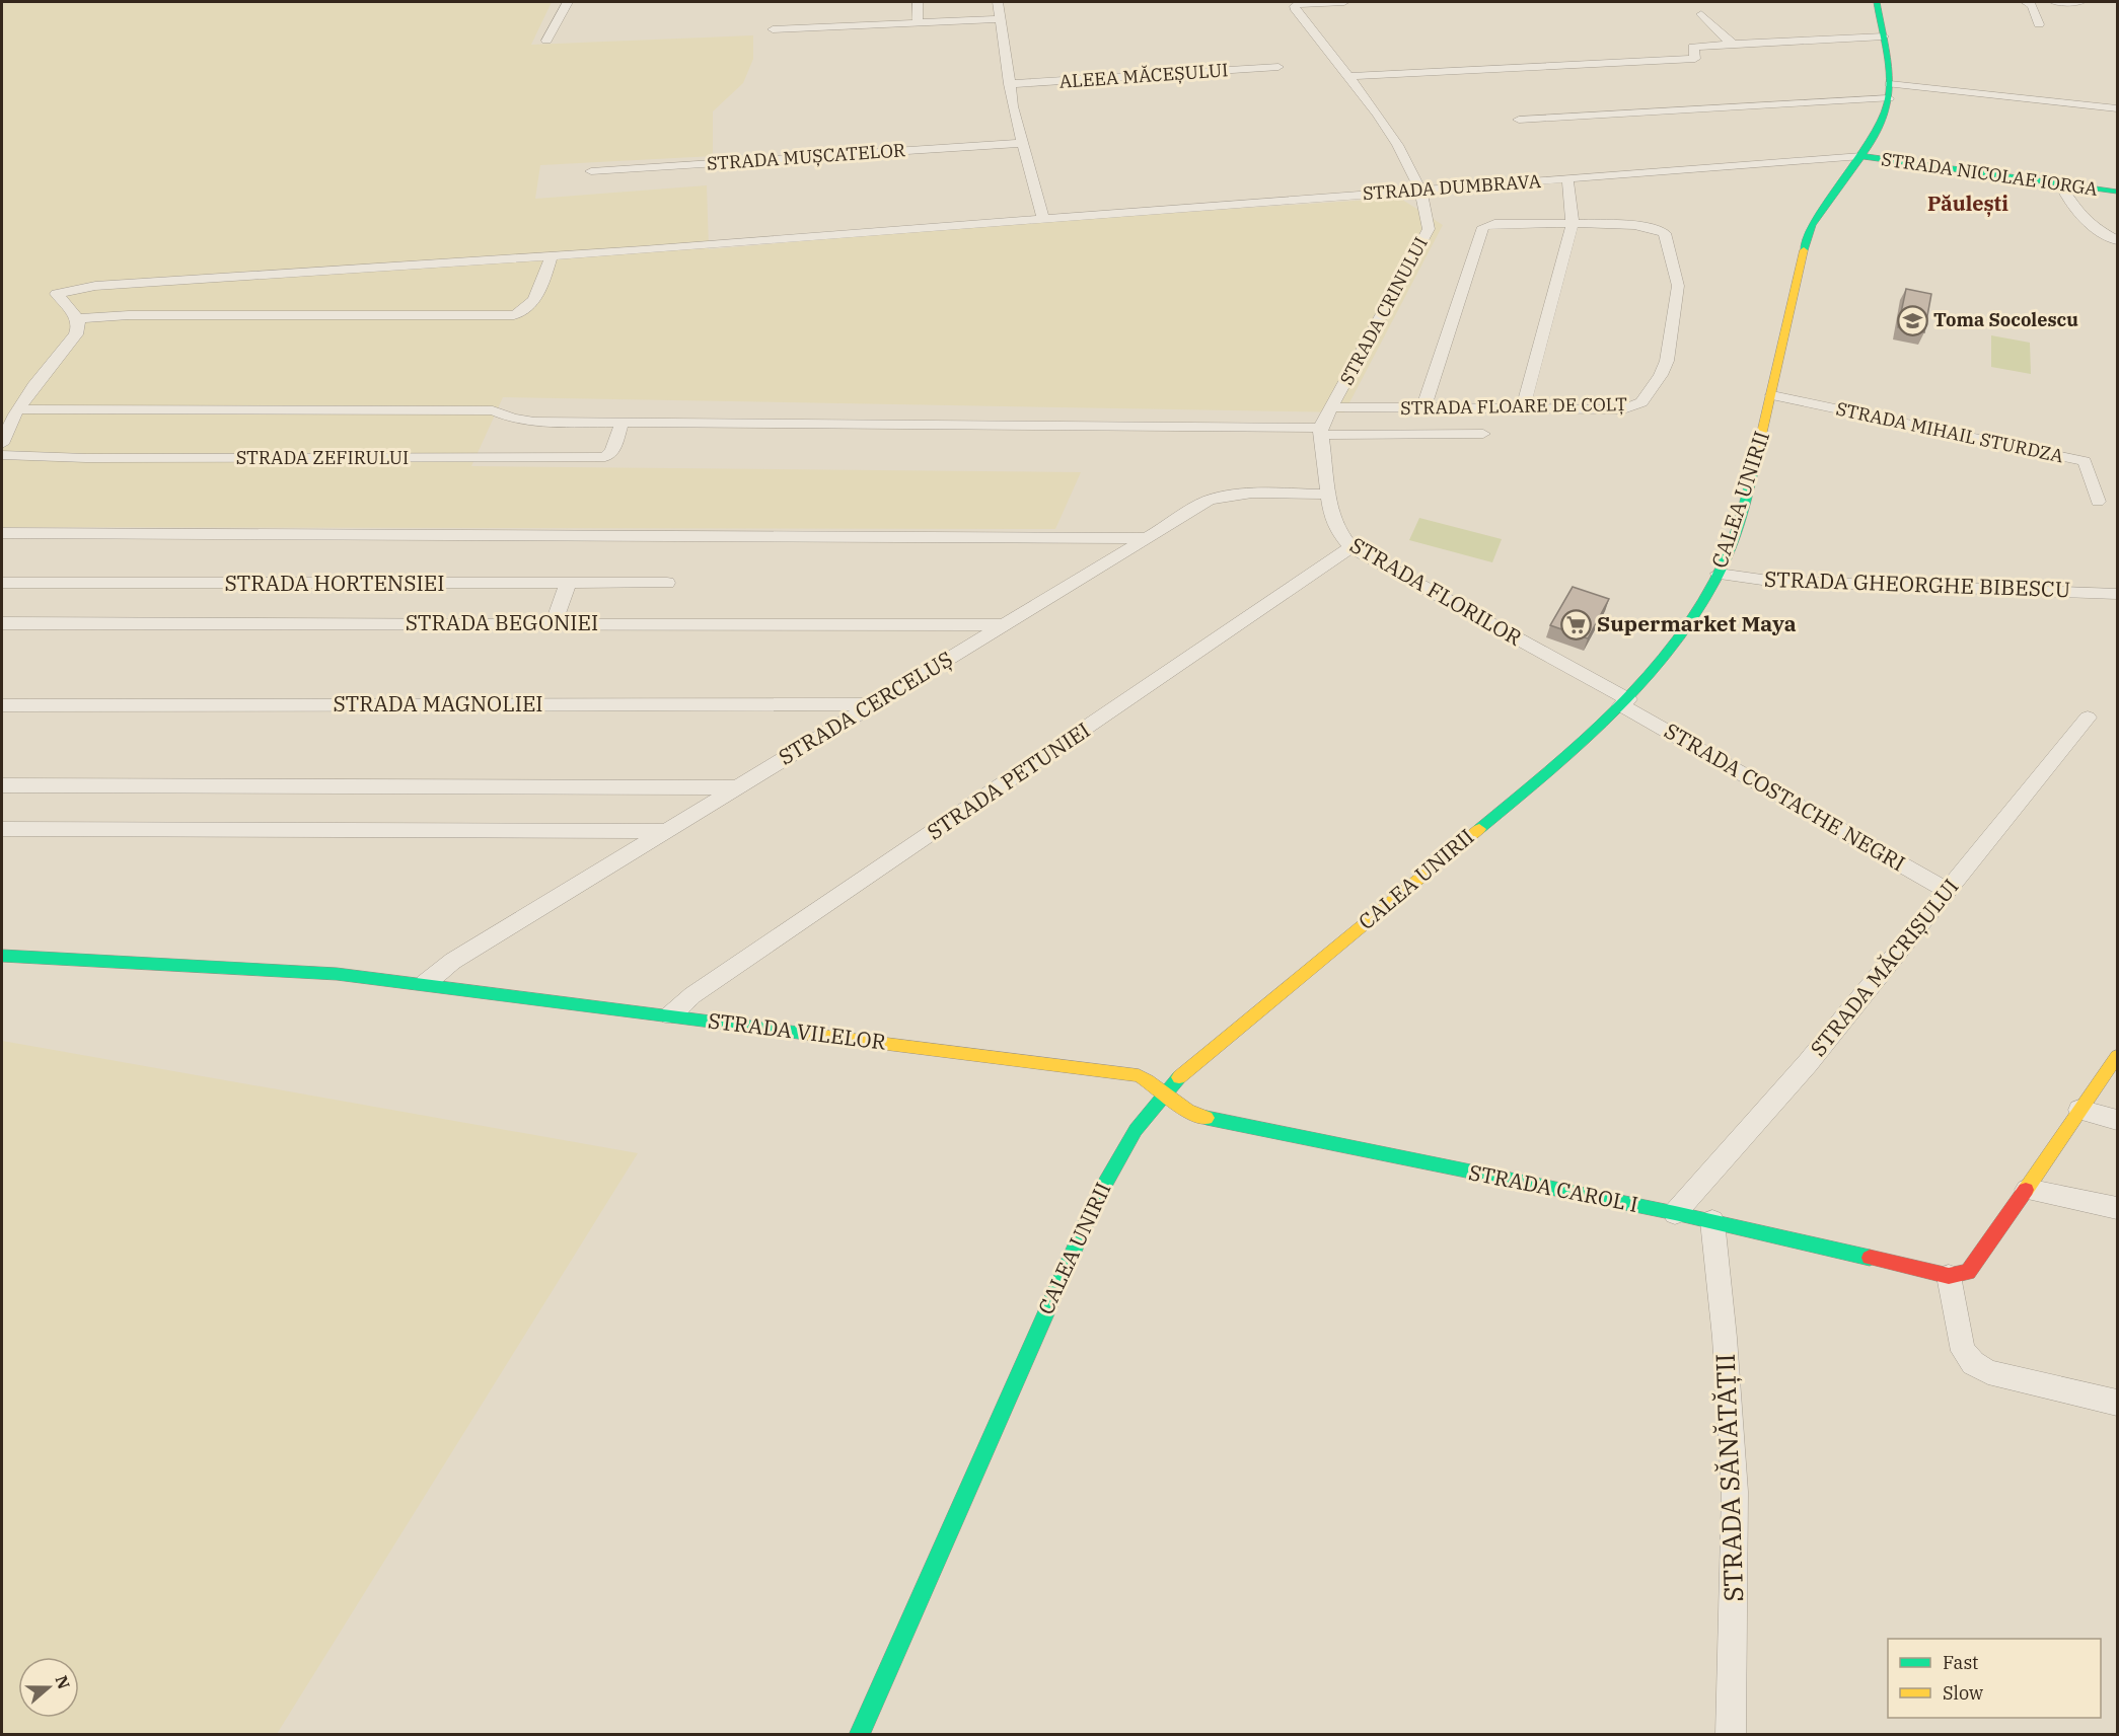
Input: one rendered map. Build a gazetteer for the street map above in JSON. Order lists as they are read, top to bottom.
{
  "streets": {
    "main road": [
      "STRADA NICOLAE IORGA",
      "CALEA UNIRII",
      "STRADA VILELOR",
      "STRADA CAROL I"
    ],
    "street": [
      "ALEEA MĂCEȘULUI",
      "STRADA MUȘCATELOR",
      "STRADA DUMBRAVA",
      "STRADA CRINULUI",
      "STRADA FLOARE DE COLȚ",
      "STRADA MIHAIL STURDZA",
      "STRADA ZEFIRULUI",
      "STRADA HORTENSIEI",
      "STRADA GHEORGHE BIBESCU",
      "STRADA FLORILOR",
      "STRADA BEGONIEI",
      "STRADA MAGNOLIEI",
      "STRADA CERCELUȘ",
      "STRADA PETUNIEI",
      "STRADA COSTACHE NEGRI",
      "STRADA MĂCRIȘULUI",
      "STRADA SĂNĂTĂȚII"
    ]
  },
  "crossings": [
    ["STRADA NICOLAE IORGA", "STRADA DUMBRAVA"],
    ["STRADA NICOLAE IORGA", "CALEA UNIRII"],
    ["STRADA DUMBRAVA", "STRADA CRINULUI"],
    ["STRADA DUMBRAVA", "CALEA UNIRII"],
    ["STRADA CRINULUI", "STRADA FLOARE DE COLȚ"],
    ["STRADA CRINULUI", "STRADA FLORILOR"],
    ["STRADA MIHAIL STURDZA", "CALEA UNIRII"],
    ["CALEA UNIRII", "STRADA GHEORGHE BIBESCU"],
    ["CALEA UNIRII", "STRADA FLORILOR"],
    ["CALEA UNIRII", "STRADA COSTACHE NEGRI"],
    ["CALEA UNIRII", "STRADA VILELOR"],
    ["CALEA UNIRII", "STRADA CAROL I"],
    ["STRADA FLORILOR", "STRADA CERCELUȘ"],
    ["STRADA FLORILOR", "STRADA PETUNIEI"],
    ["STRADA FLORILOR", "STRADA COSTACHE NEGRI"],
    ["STRADA BEGONIEI", "STRADA CERCELUȘ"],
    ["STRADA MAGNOLIEI", "STRADA CERCELUȘ"],
    ["STRADA CERCELUȘ", "STRADA VILELOR"],
    ["STRADA PETUNIEI", "STRADA VILELOR"],
    ["STRADA COSTACHE NEGRI", "STRADA MĂCRIȘULUI"],
    ["STRADA MĂCRIȘULUI", "STRADA CAROL I"],
    ["STRADA VILELOR", "STRADA CAROL I"],
    ["STRADA CAROL I", "STRADA SĂNĂTĂȚII"]
  ],
  "districts": ["Păulești"],
  "places": {
    "school or university": ["Toma Socolescu"],
    "supermarket": ["Supermarket Maya"]
  },
  "legend": ["Fast", "Slow"],
  "north": "right"
}
